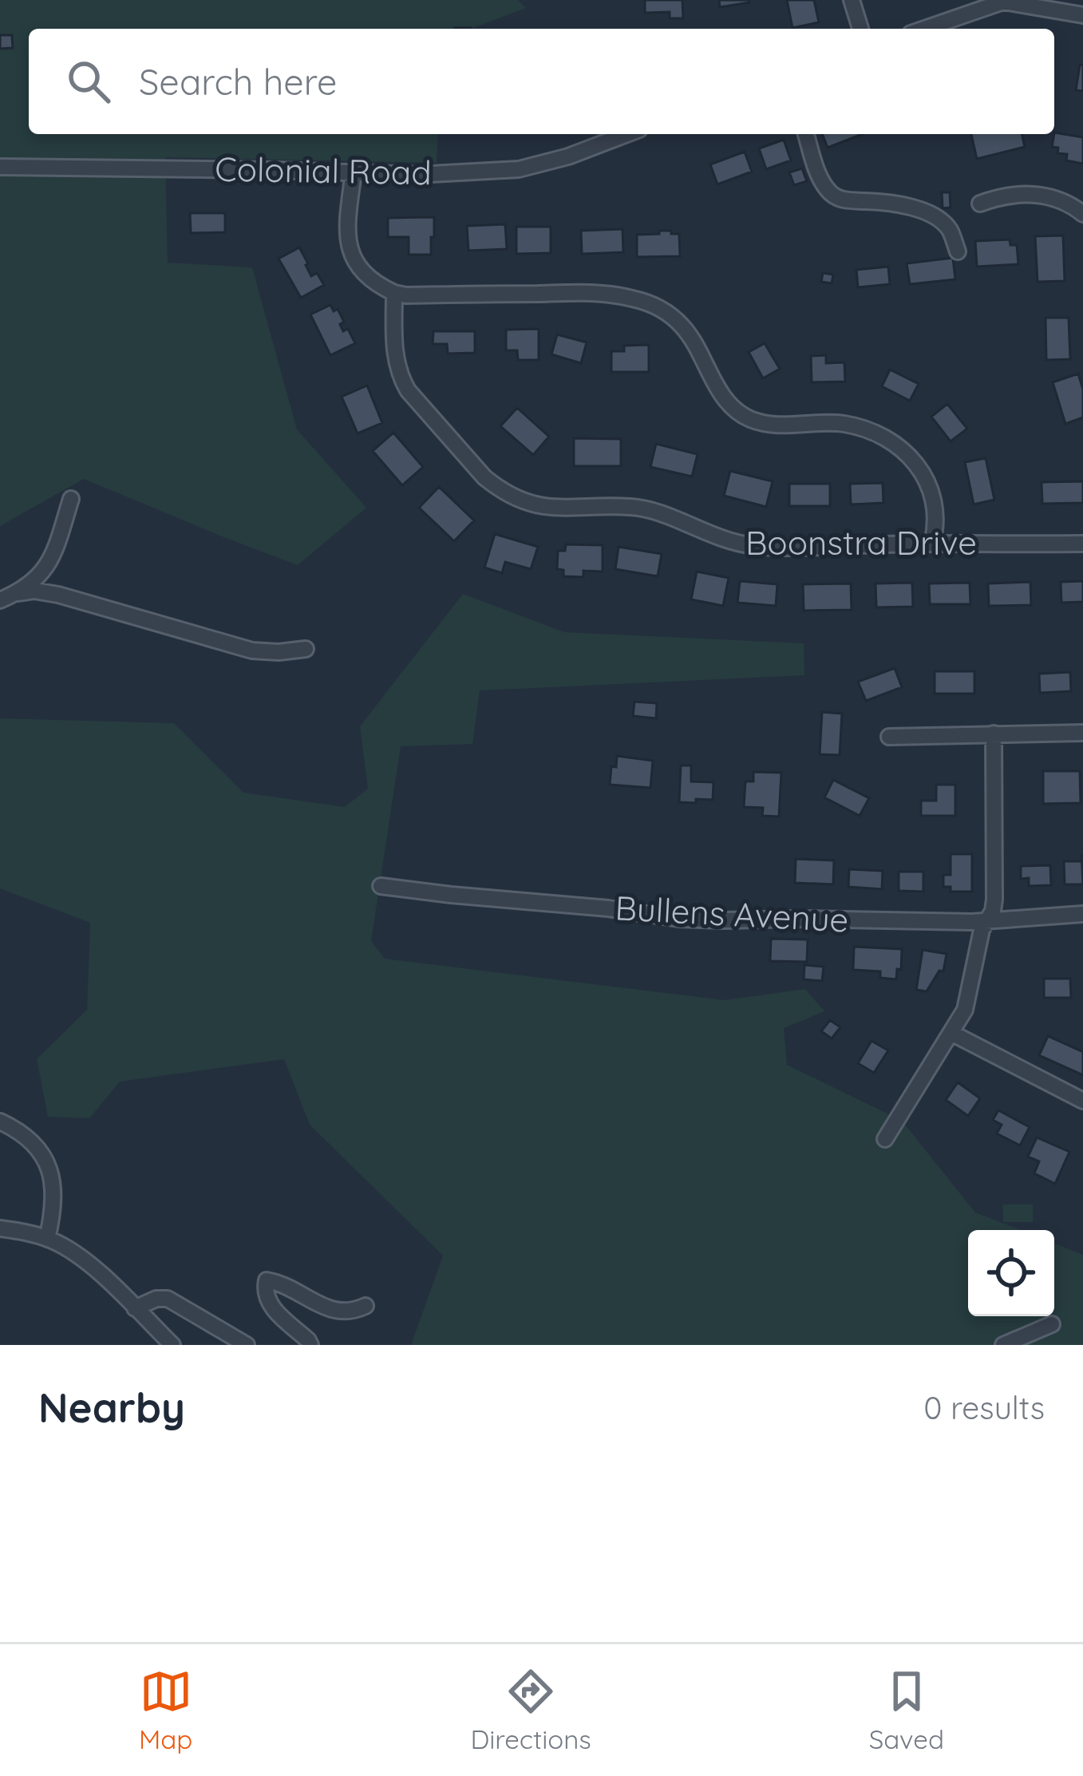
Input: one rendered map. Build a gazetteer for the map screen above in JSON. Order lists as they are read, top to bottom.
{
  "streets": {
    "street": ["Colonial Road", "Boonstra Drive", "Bullens Avenue"]
  },
  "page": {
    "search": "Search here",
    "heading": ["Nearby", "0 results"],
    "nav": ["Map", "Directions", "Saved"]
  }
}
